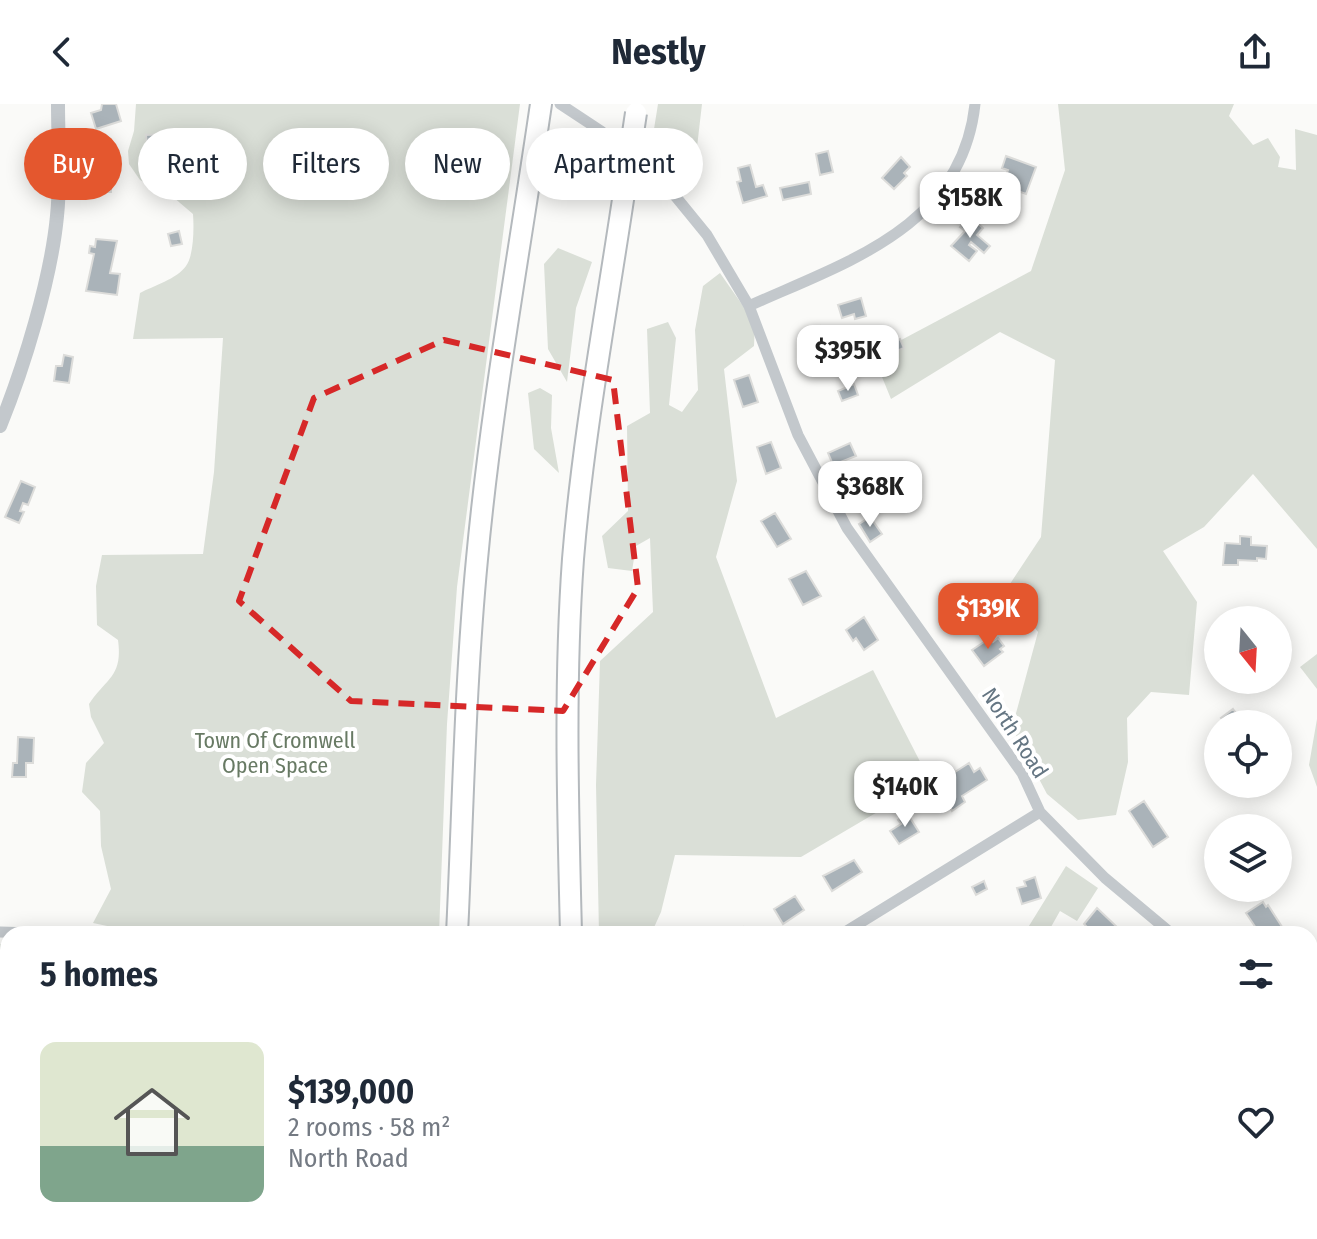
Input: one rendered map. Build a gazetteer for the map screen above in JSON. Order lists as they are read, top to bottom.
{
  "streets": {
    "street": ["North Road"]
  },
  "parks": ["Town Of Cromwell Open Space"],
  "north": "bottom",
  "page": {
    "header": "Nestly",
    "chip": [
      "Buy",
      "Rent",
      "Filters",
      "New",
      "Apartment"
    ],
    "price": [
      "$158K",
      "$395K",
      "$368K",
      "$139K",
      "$140K"
    ],
    "heading": "5 homes",
    "list": [
      {
        "name": "$139,000",
        "note": "2 rooms · 58 m² · North Road"
      }
    ]
  }
}
